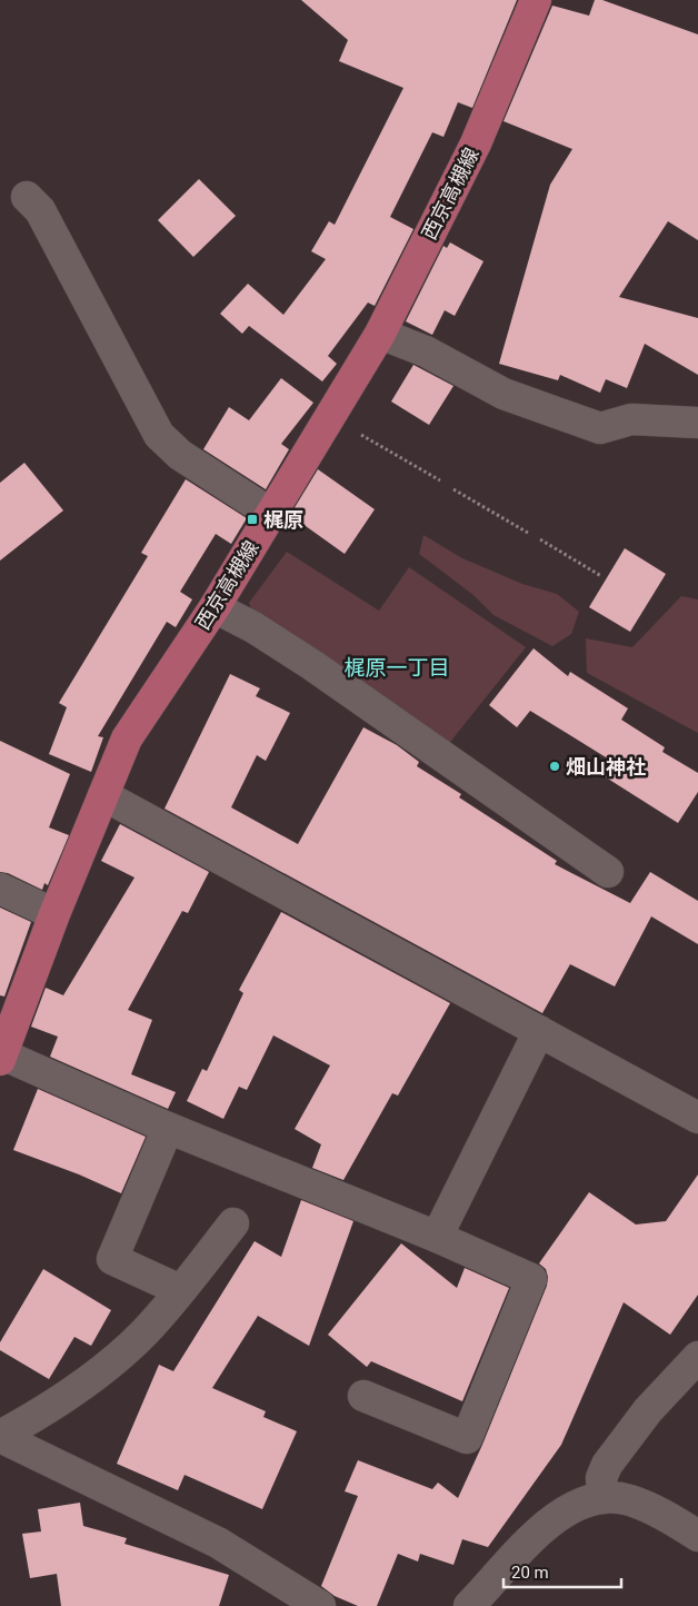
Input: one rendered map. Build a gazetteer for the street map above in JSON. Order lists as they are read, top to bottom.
{
  "streets": {
    "main road": ["西京高槻線"]
  },
  "districts": ["梶原一丁目"],
  "places": {
    "transit": ["梶原"],
    "other": ["畑山神社"]
  },
  "scale_bar": "20 m"
}
